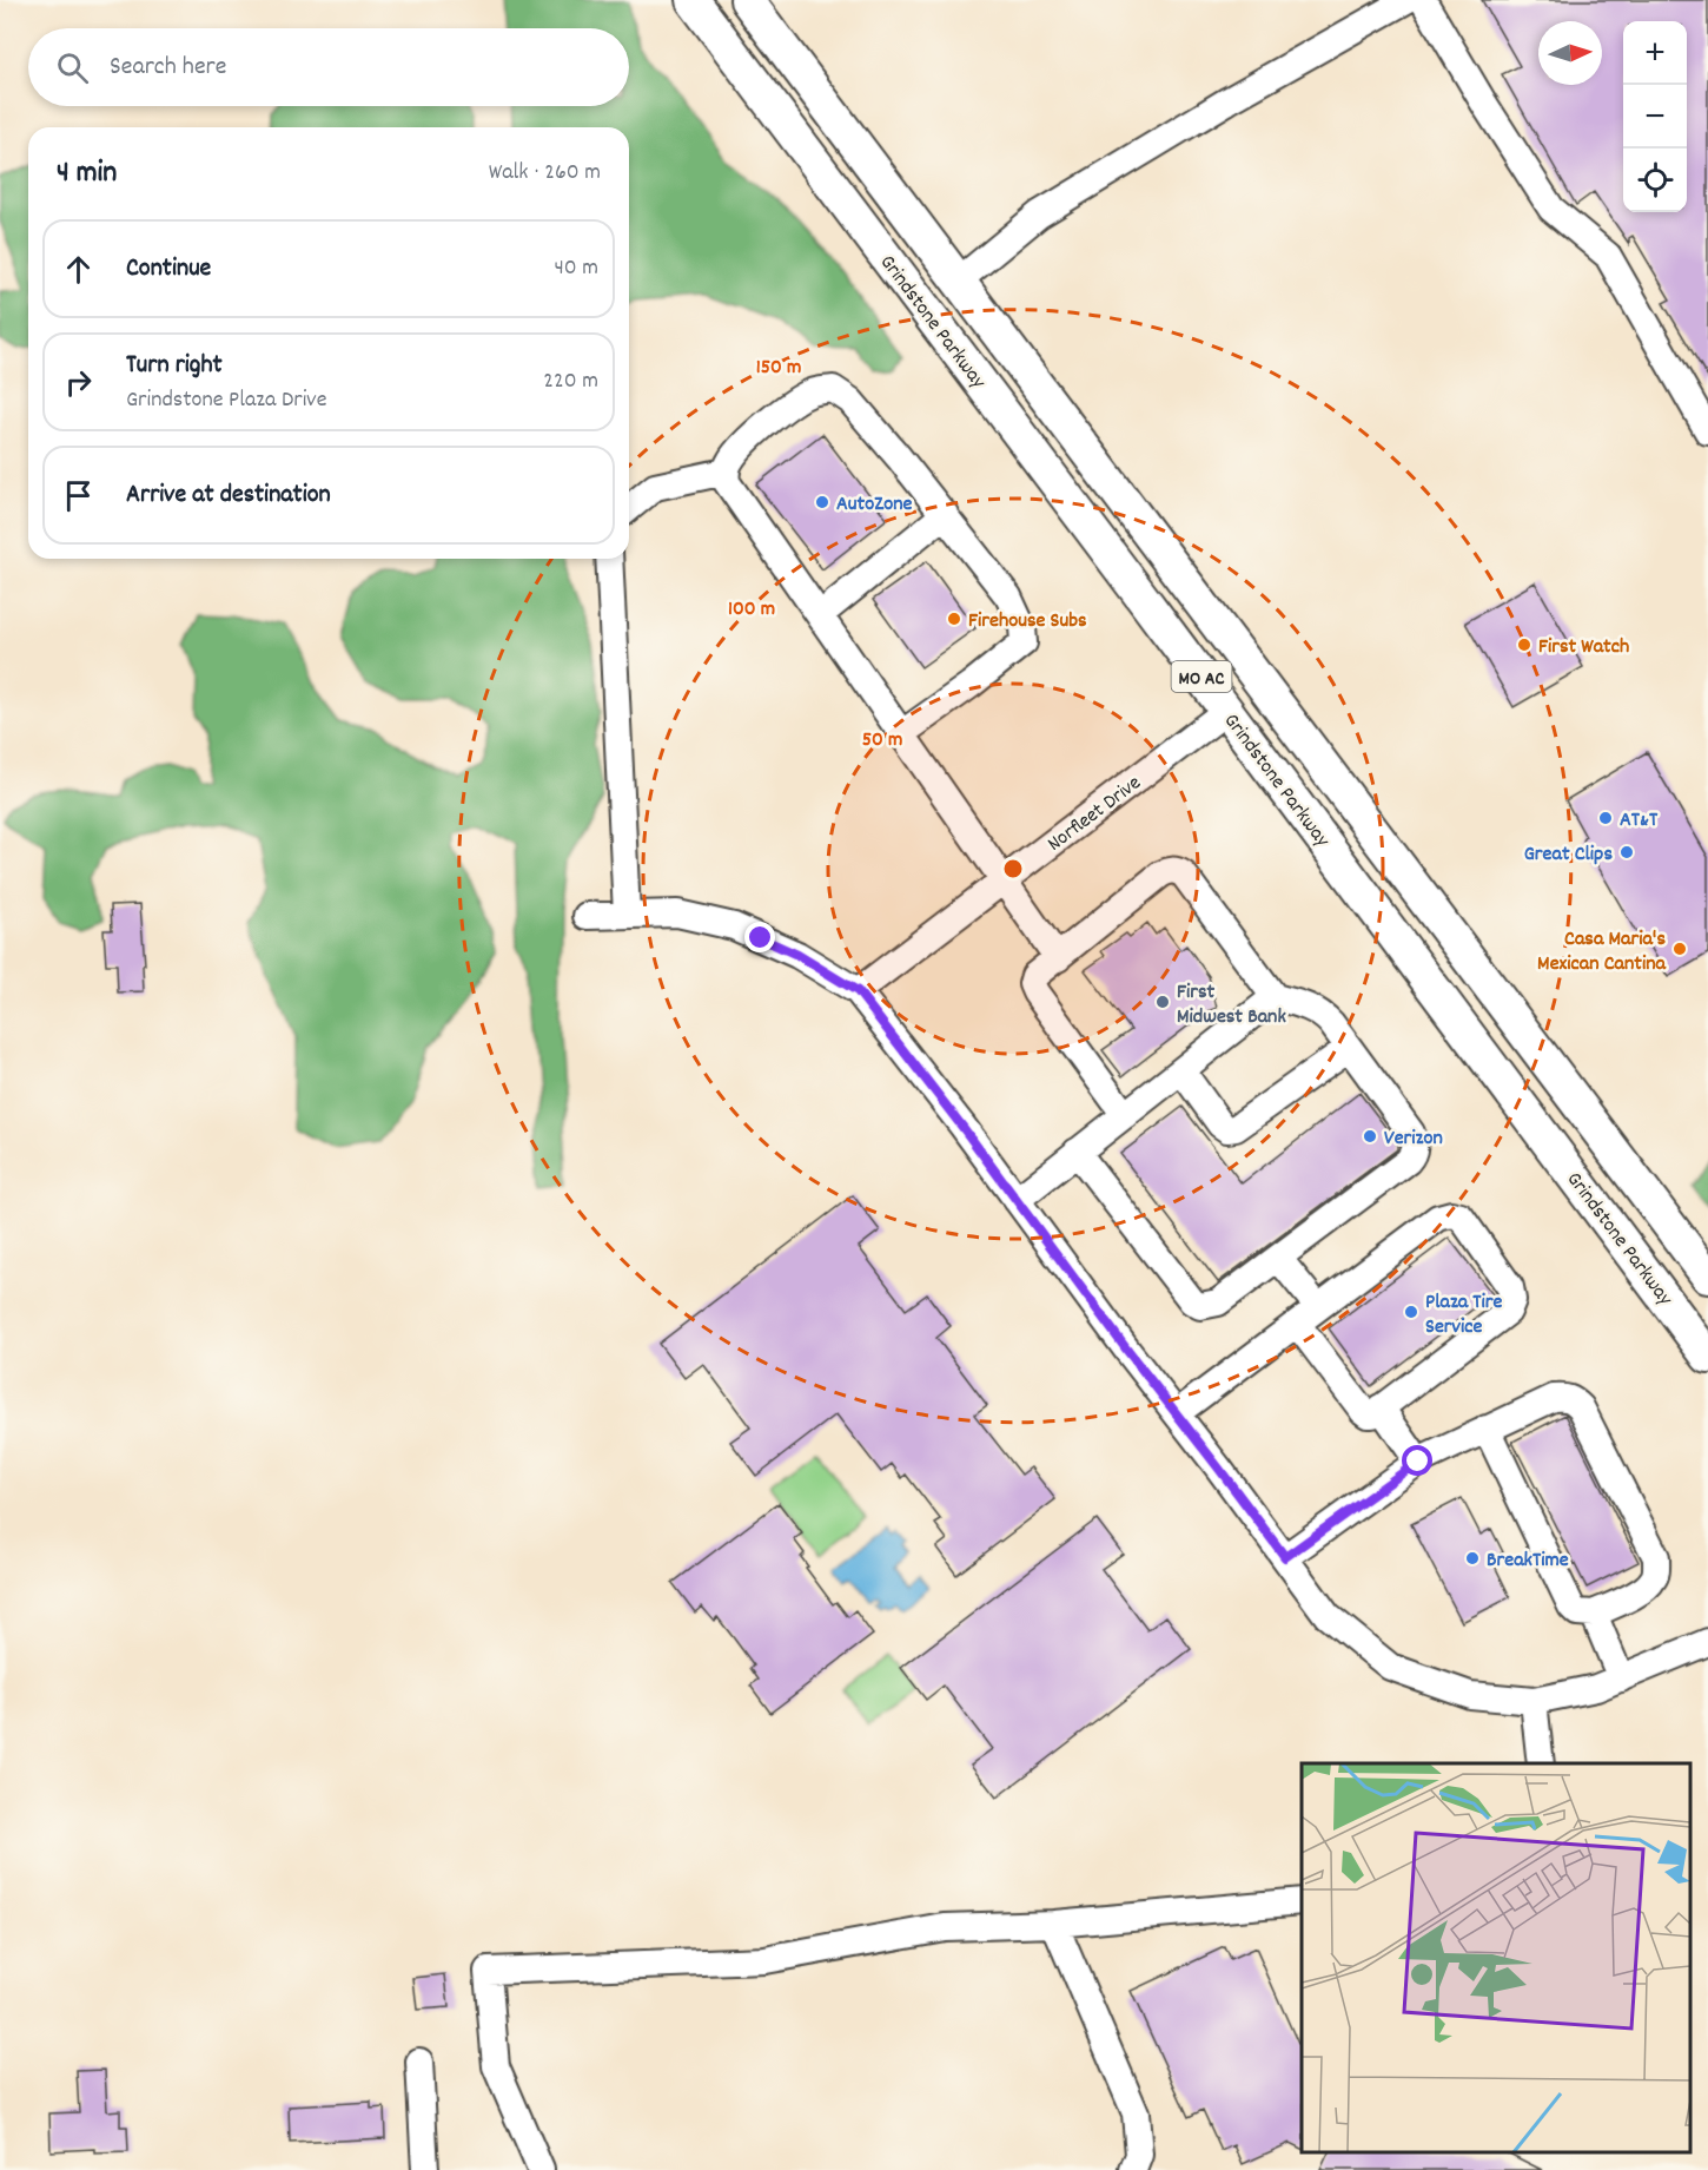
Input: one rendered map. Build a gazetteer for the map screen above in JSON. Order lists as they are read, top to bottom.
{
  "streets": {
    "main road": ["Grindstone Parkway", "MO AC"],
    "street": ["Norfleet Drive"]
  },
  "crossings": [
    ["Grindstone Parkway", "Norfleet Drive"]
  ],
  "places": [
    "AutoZone",
    "Firehouse Subs",
    "First Watch",
    "AT&T",
    "Great Clips",
    "Casa Maria's Mexican Cantina",
    "First Midwest Bank",
    "Verizon",
    "Plaza Tire Service",
    "BreakTime"
  ],
  "north": "right",
  "page": {
    "map_buttons": ["+", "−"],
    "search": "Search here",
    "heading": ["4 min", "Walk · 260 m"],
    "list": [
      ["Continue", "40 m"],
      ["Turn right", "Grindstone Plaza Drive", "220 m"],
      "Arrive at destination"
    ]
  },
  "rings": ["150 m", "100 m", "50 m"]
}
